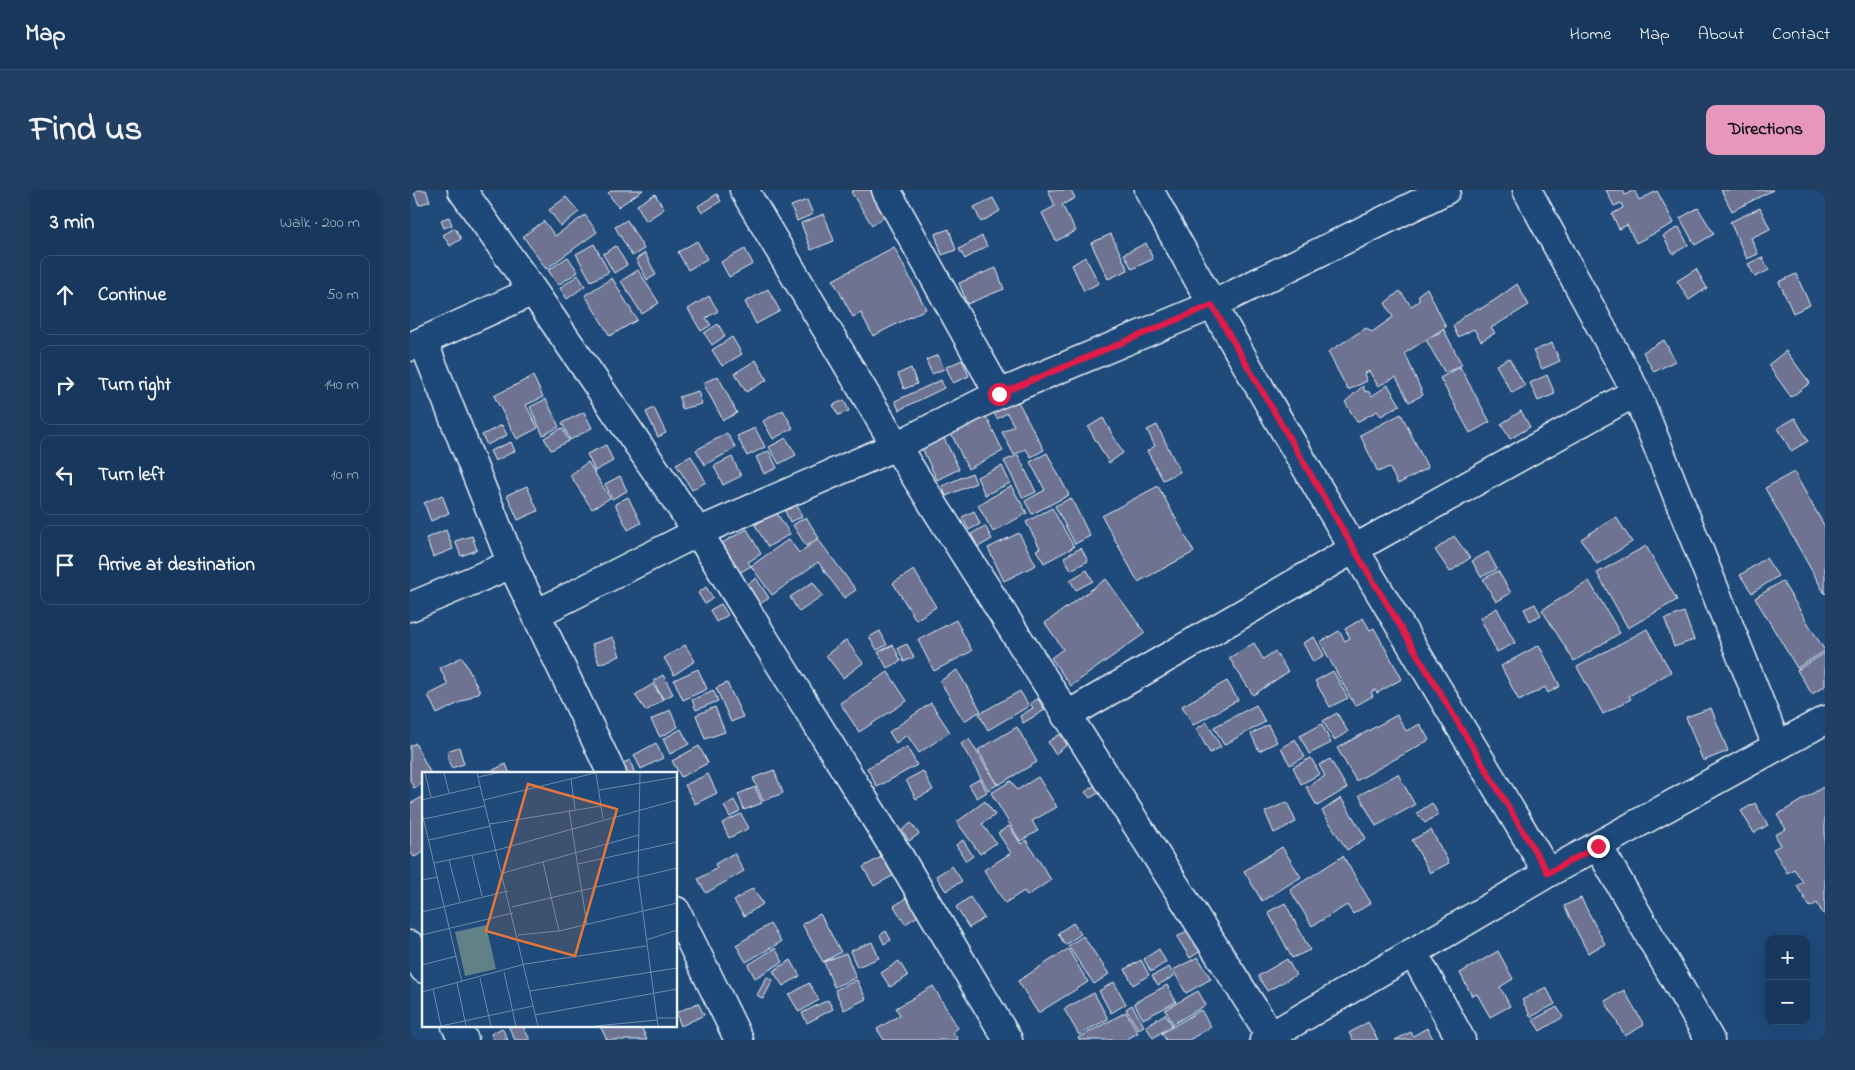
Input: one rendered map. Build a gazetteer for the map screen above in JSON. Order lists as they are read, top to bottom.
{
  "page": {
    "header": "Map",
    "nav": [
      "Home",
      "Map",
      "About",
      "Contact"
    ],
    "title": "Find us",
    "buttons": "Directions",
    "heading": ["3 min", "Walk · 200 m"],
    "list": [
      ["Continue", "50 m"],
      ["Turn right", "140 m"],
      ["Turn left", "10 m"],
      "Arrive at destination"
    ],
    "map_buttons": ["+", "−"]
  }
}
